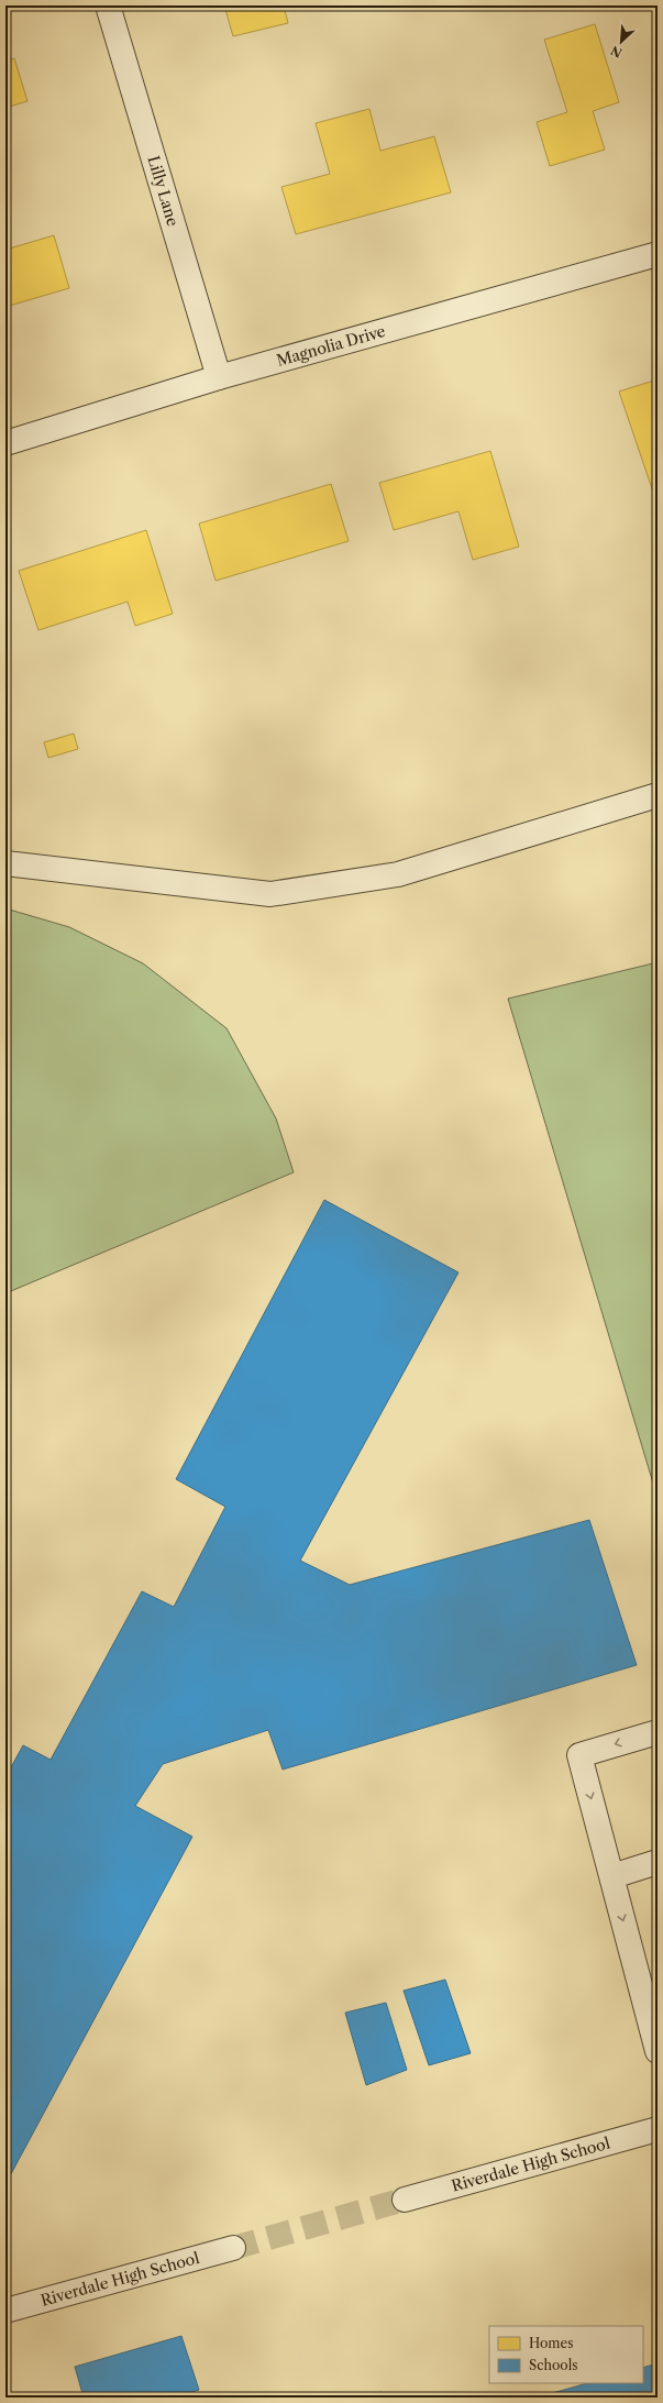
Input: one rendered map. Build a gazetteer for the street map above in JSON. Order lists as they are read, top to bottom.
{
  "streets": {
    "street": ["Lilly Lane", "Magnolia Drive", "Riverdale High School"]
  },
  "crossings": [
    ["Lilly Lane", "Magnolia Drive"]
  ],
  "legend": ["Homes", "Schools"],
  "north": "bottom left"
}
